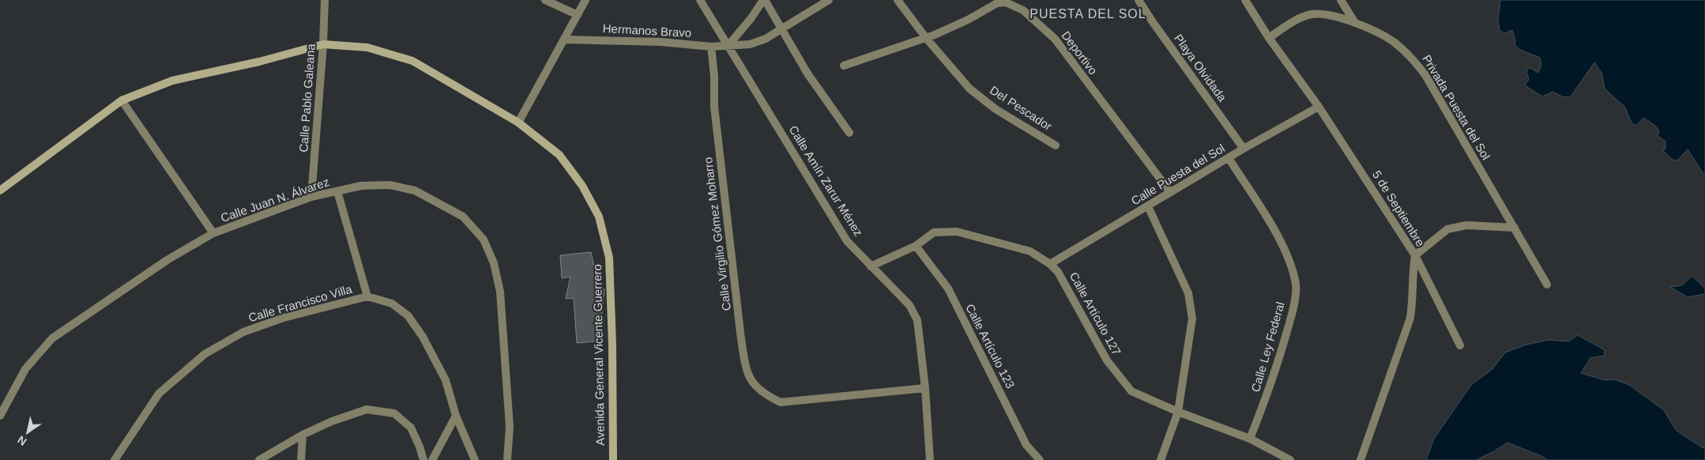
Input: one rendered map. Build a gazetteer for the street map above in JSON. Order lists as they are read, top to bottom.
{
  "streets": {
    "street": [
      "Hermanos Bravo",
      "Deportivo",
      "Playa Olvidada",
      "Calle Pablo Galeana",
      "Privada Puesta del Sol",
      "Del Pescador",
      "Calle Puesta del Sol",
      "Calle Amín Zarur Ménez",
      "Calle Juan N. Álvarez",
      "5 de Septiembre",
      "Calle Virgilio Gómez Moharro",
      "Calle Francisco Villa",
      "Calle Artículo 127",
      "Calle Artículo 123",
      "Calle Ley Federal",
      "Avenida General Vicente Guerrero"
    ]
  },
  "crossings": [
    ["Hermanos Bravo", "Calle Amín Zarur Ménez"],
    ["Hermanos Bravo", "Calle Virgilio Gómez Moharro"],
    ["Deportivo", "Del Pescador"],
    ["Deportivo", "Calle Puesta del Sol"],
    ["Playa Olvidada", "Calle Puesta del Sol"],
    ["Calle Pablo Galeana", "Calle Juan N. Álvarez"],
    ["Calle Pablo Galeana", "Avenida General Vicente Guerrero"],
    ["Calle Puesta del Sol", "5 de Septiembre"],
    ["Calle Puesta del Sol", "Calle Artículo 127"],
    ["Calle Puesta del Sol", "Calle Ley Federal"],
    ["Calle Amín Zarur Ménez", "Calle Virgilio Gómez Moharro"],
    ["Calle Artículo 127", "Calle Artículo 123"],
    ["Calle Artículo 127", "Calle Ley Federal"]
  ],
  "districts": ["PUESTA DEL SOL"],
  "north": "bottom left"
}
